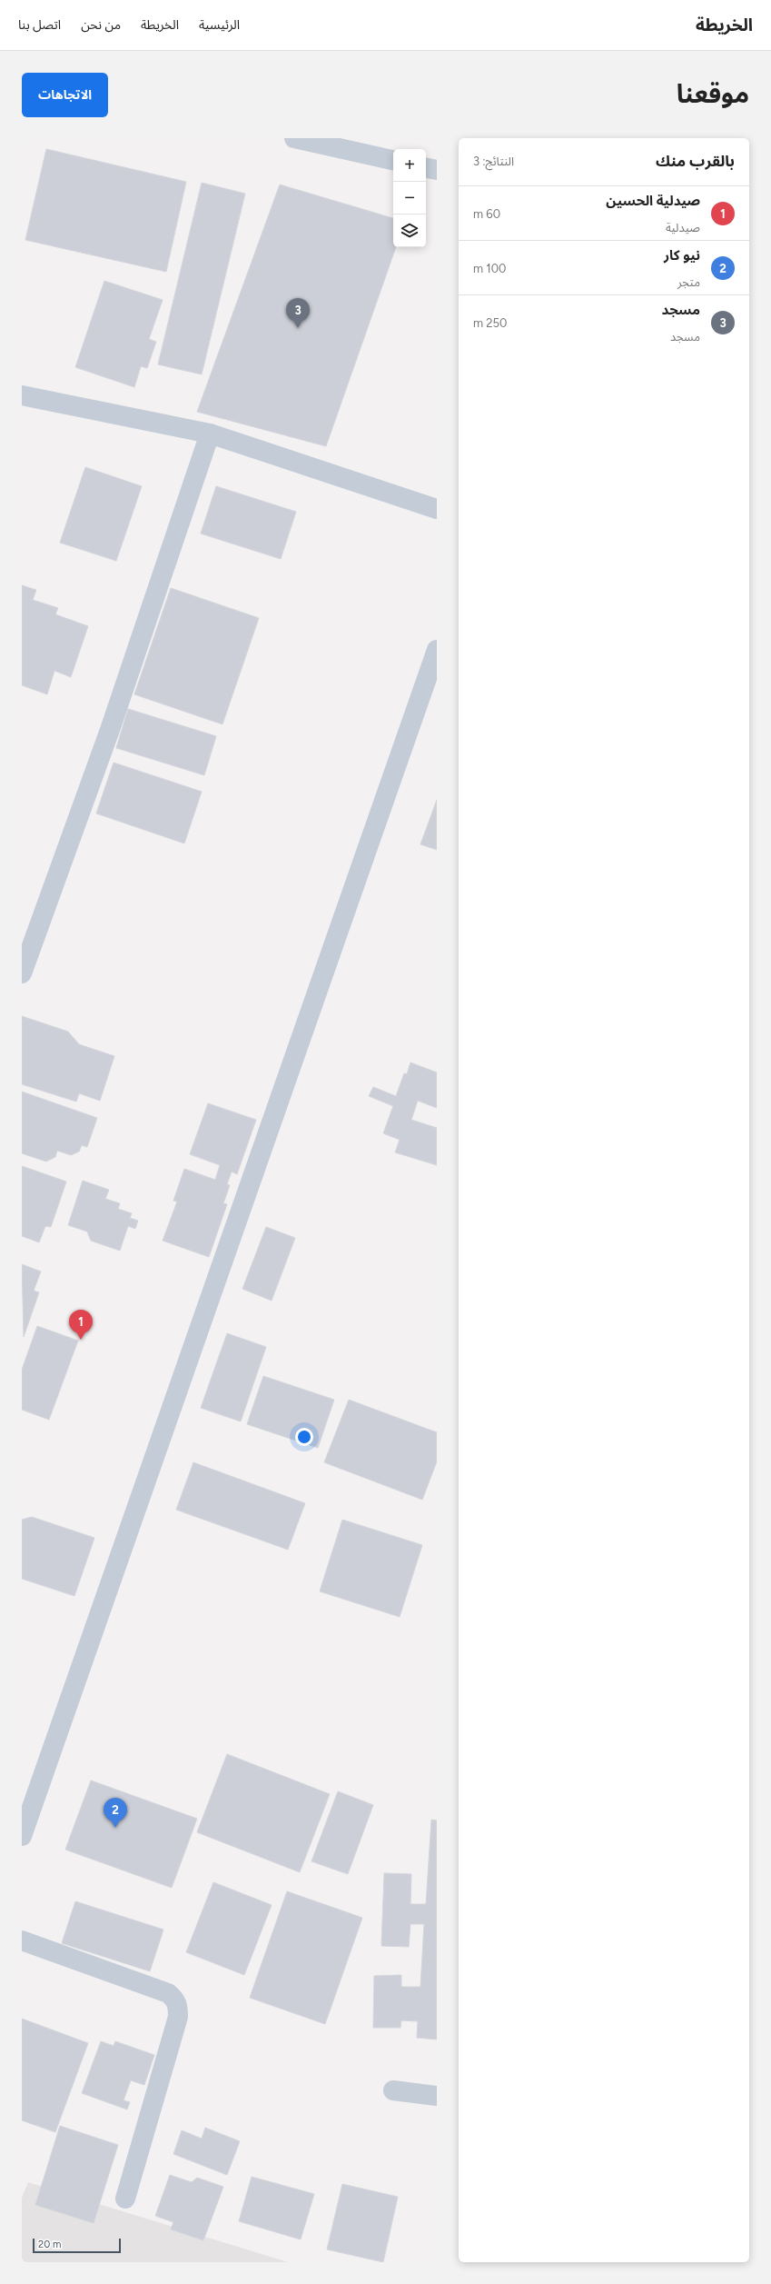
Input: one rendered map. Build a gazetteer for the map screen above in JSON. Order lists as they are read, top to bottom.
{
  "scale_bar": "20 m",
  "page": {
    "header": "الخريطة",
    "nav": [
      "الرئيسية",
      "الخريطة",
      "من نحن",
      "اتصل بنا"
    ],
    "title": "موقعنا",
    "buttons": "الاتجاهات",
    "heading": ["بالقرب منك", "النتائج: 3"],
    "map_buttons": ["+", "−"],
    "list": [
      {
        "mark": "1",
        "name": "صيدلية الحسين",
        "note": "صيدلية",
        "value": "60 m"
      },
      {
        "mark": "2",
        "name": "نيو كار",
        "note": "متجر",
        "value": "100 m"
      },
      {
        "mark": "3",
        "name": "مسجد",
        "note": "مسجد",
        "value": "250 m"
      }
    ],
    "pins": ["3", "1", "2"],
    "scale": "20 m"
  }
}
